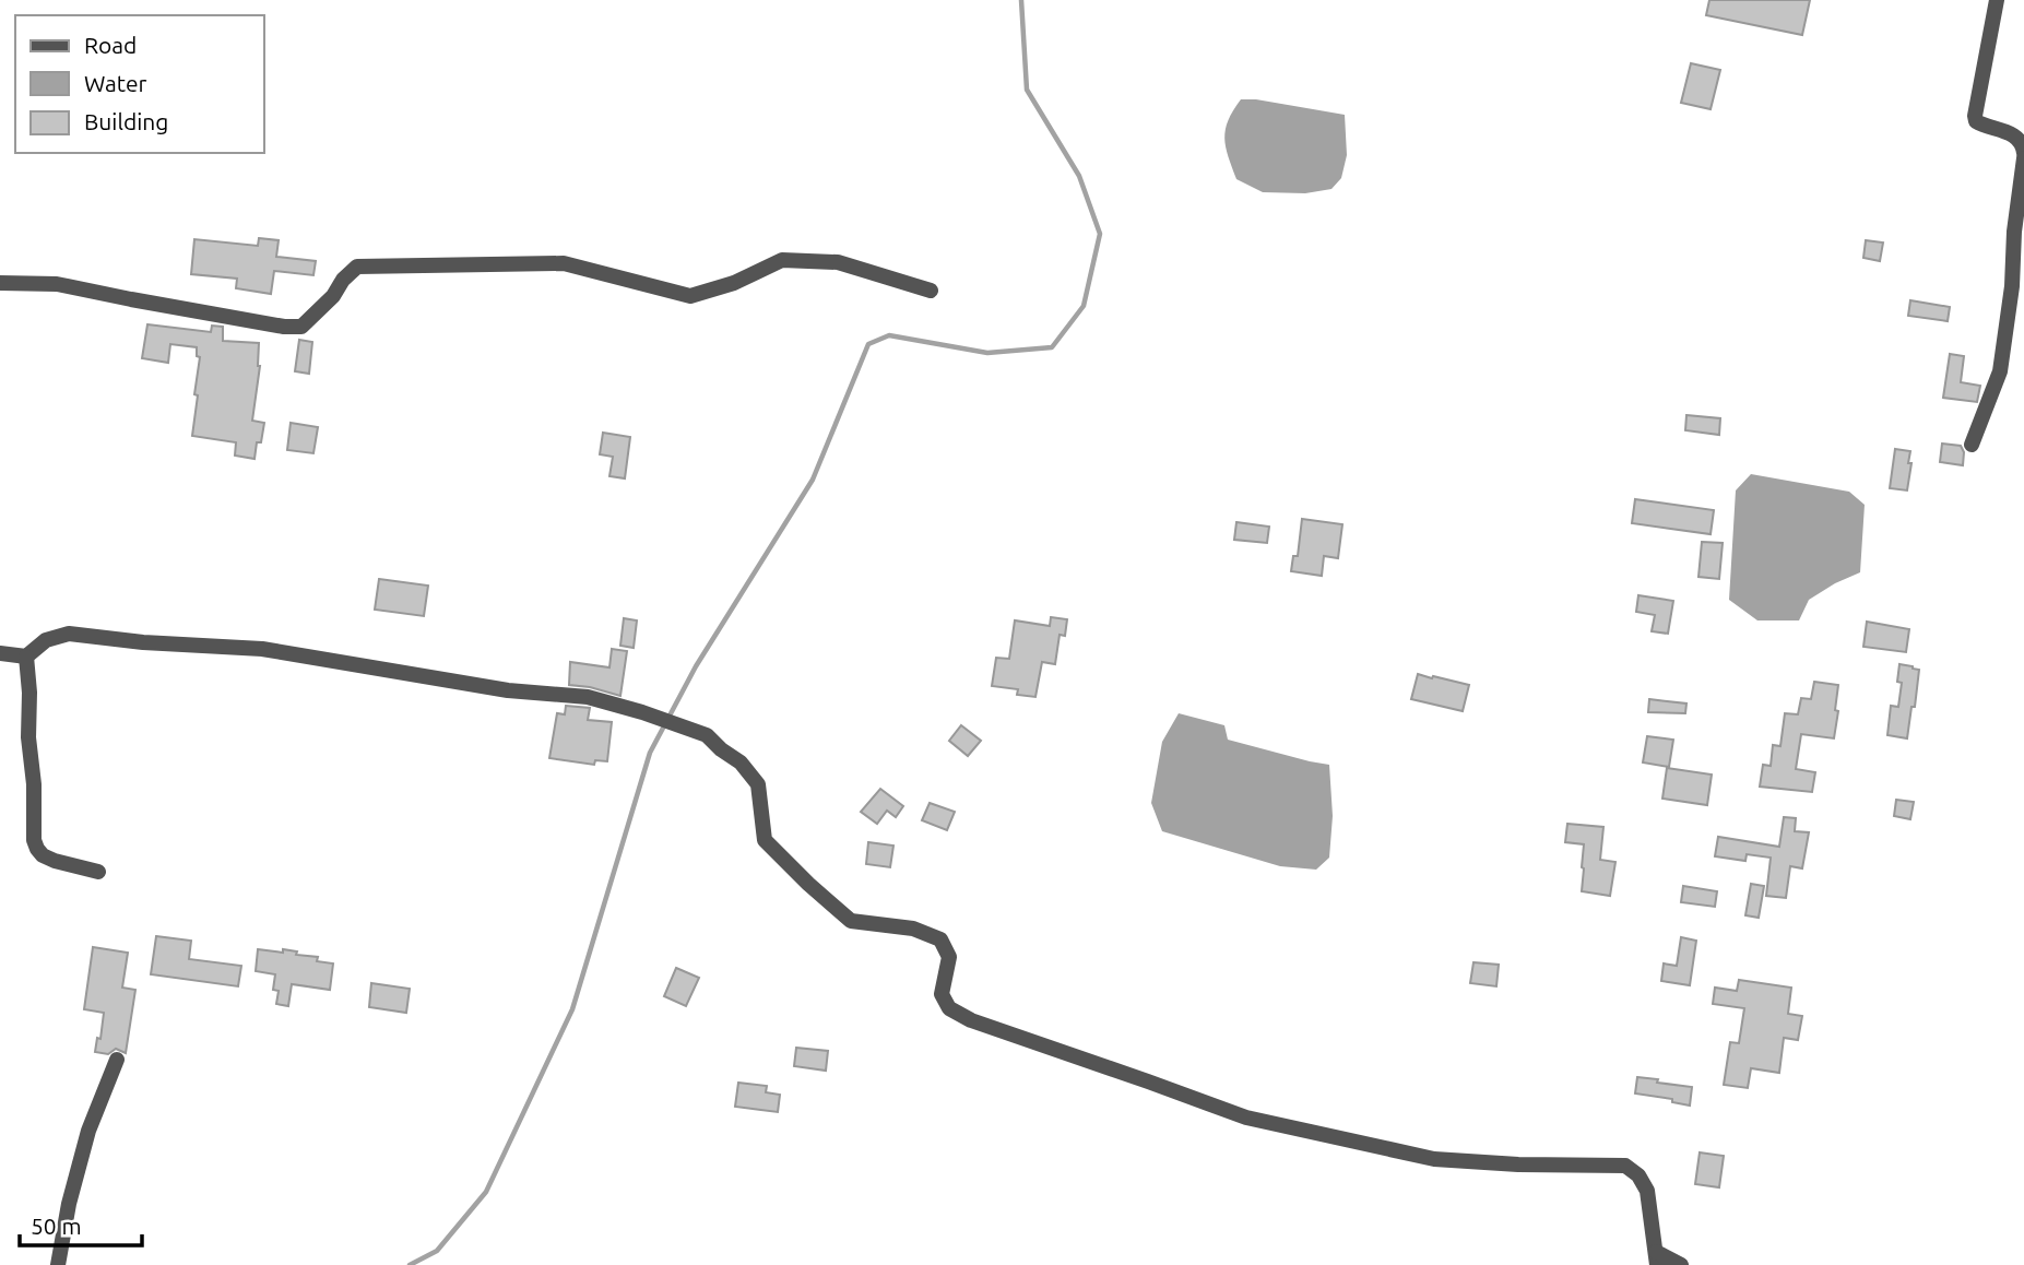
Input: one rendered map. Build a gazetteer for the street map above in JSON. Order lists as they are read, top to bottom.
{
  "legend": ["Road", "Water", "Building"],
  "scale_bar": "50 m"
}
